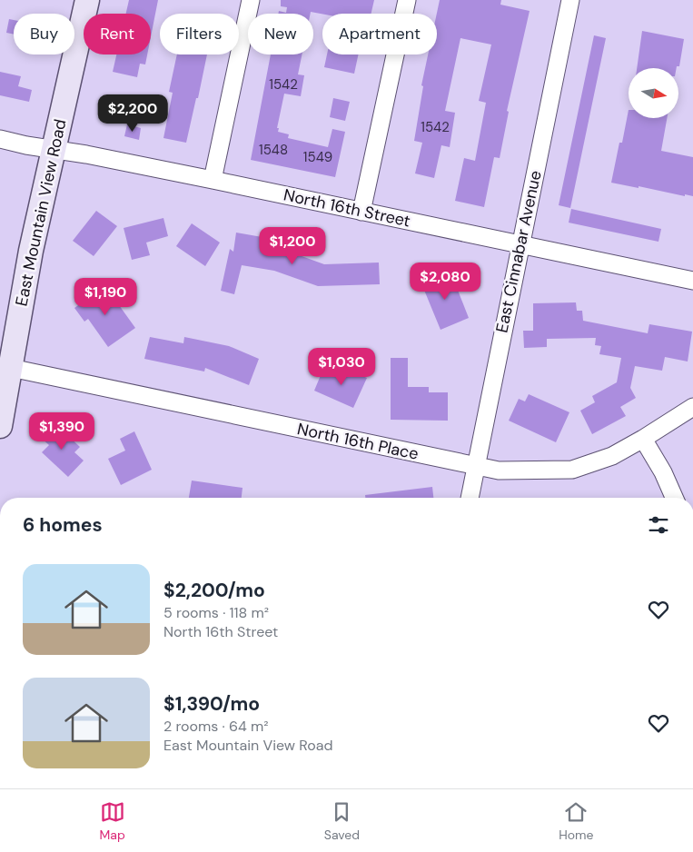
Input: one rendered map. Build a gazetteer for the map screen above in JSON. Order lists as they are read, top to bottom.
{
  "streets": {
    "street": [
      "North 16th Street",
      "East Mountain View Road",
      "East Cinnabar Avenue",
      "North 16th Place"
    ]
  },
  "crossings": [
    ["North 16th Street", "East Mountain View Road"],
    ["North 16th Street", "East Cinnabar Avenue"],
    ["East Mountain View Road", "North 16th Place"],
    ["East Cinnabar Avenue", "North 16th Place"]
  ],
  "house_numbers": [
    "1542",
    "1542",
    "1548",
    "1549"
  ],
  "north": "right",
  "page": {
    "chip": [
      "Buy",
      "Rent",
      "Filters",
      "New",
      "Apartment"
    ],
    "price": [
      "$2,200",
      "$1,200",
      "$2,080",
      "$1,190",
      "$1,030",
      "$1,390"
    ],
    "heading": "6 homes",
    "list": [
      {
        "name": "$2,200/mo",
        "note": "5 rooms · 118 m² · North 16th Street"
      },
      {
        "name": "$1,390/mo",
        "note": "2 rooms · 64 m² · East Mountain View Road"
      }
    ],
    "tabs": ["Map", "Saved", "Home"]
  }
}
